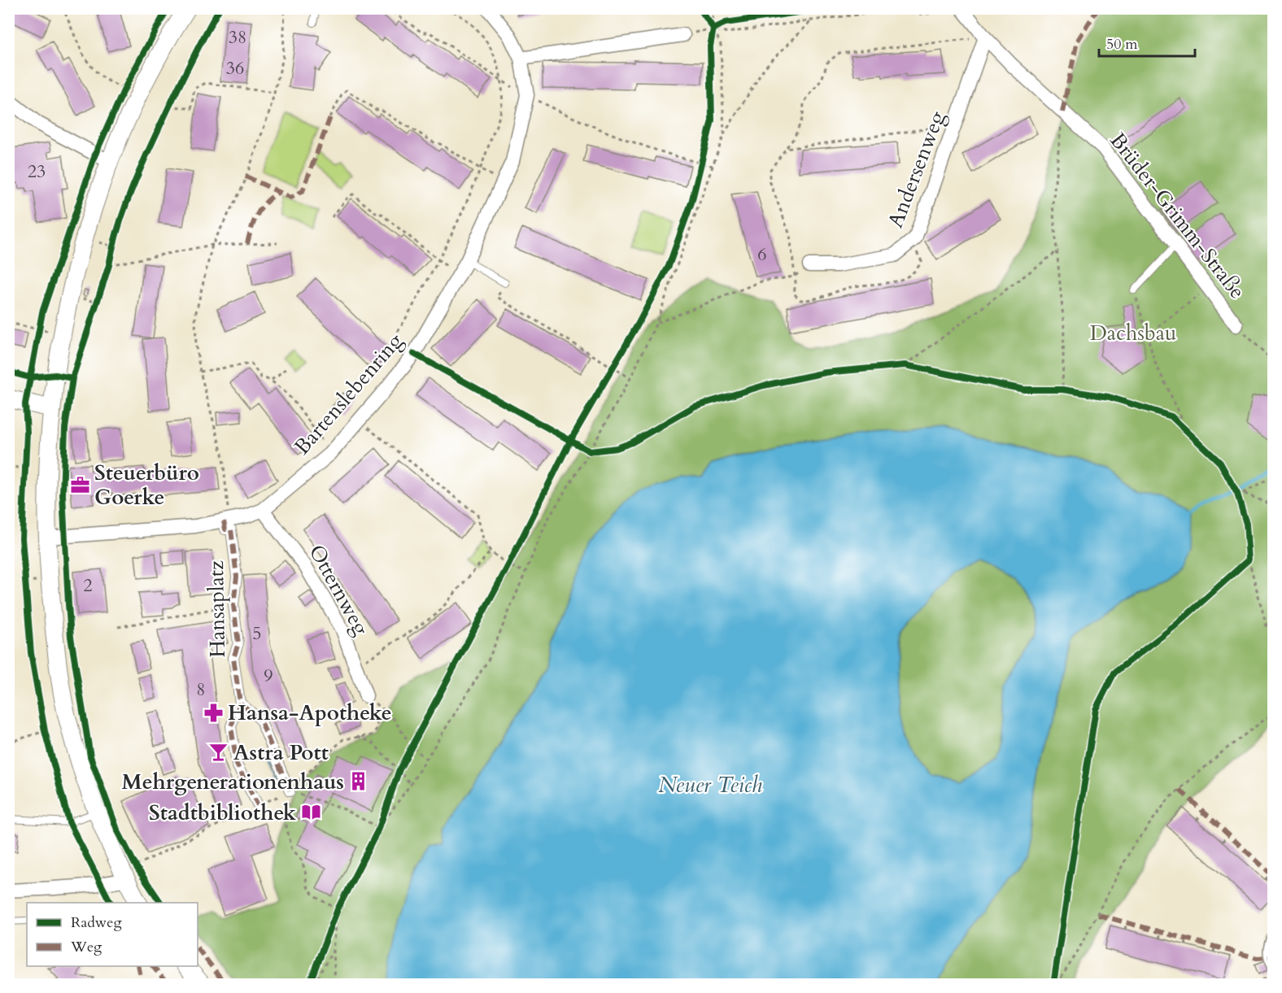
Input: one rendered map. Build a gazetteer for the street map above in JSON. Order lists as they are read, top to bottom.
{
  "streets": {
    "street": [
      "Andersenweg",
      "Brüder-Grimm-Straße",
      "Bartenslebenring",
      "Otternweg",
      "Hansaplatz"
    ]
  },
  "crossings": [
    ["Andersenweg", "Brüder-Grimm-Straße"],
    ["Bartenslebenring", "Otternweg"],
    ["Bartenslebenring", "Hansaplatz"]
  ],
  "water": ["Neuer Teich"],
  "parks": ["Dachsbau"],
  "places": {
    "office": ["Steuerbüro Goerke"],
    "pharmacy": ["Hansa-Apotheke"],
    "bar": ["Astra Pott"],
    "building": ["Mehrgenerationenhaus"],
    "library": ["Stadtbibliothek"]
  },
  "house_numbers": [
    "38",
    "36",
    "23",
    "6",
    "2",
    "5",
    "9",
    "8"
  ],
  "legend": ["Radweg", "Weg"],
  "scale_bar": "50 m"
}
